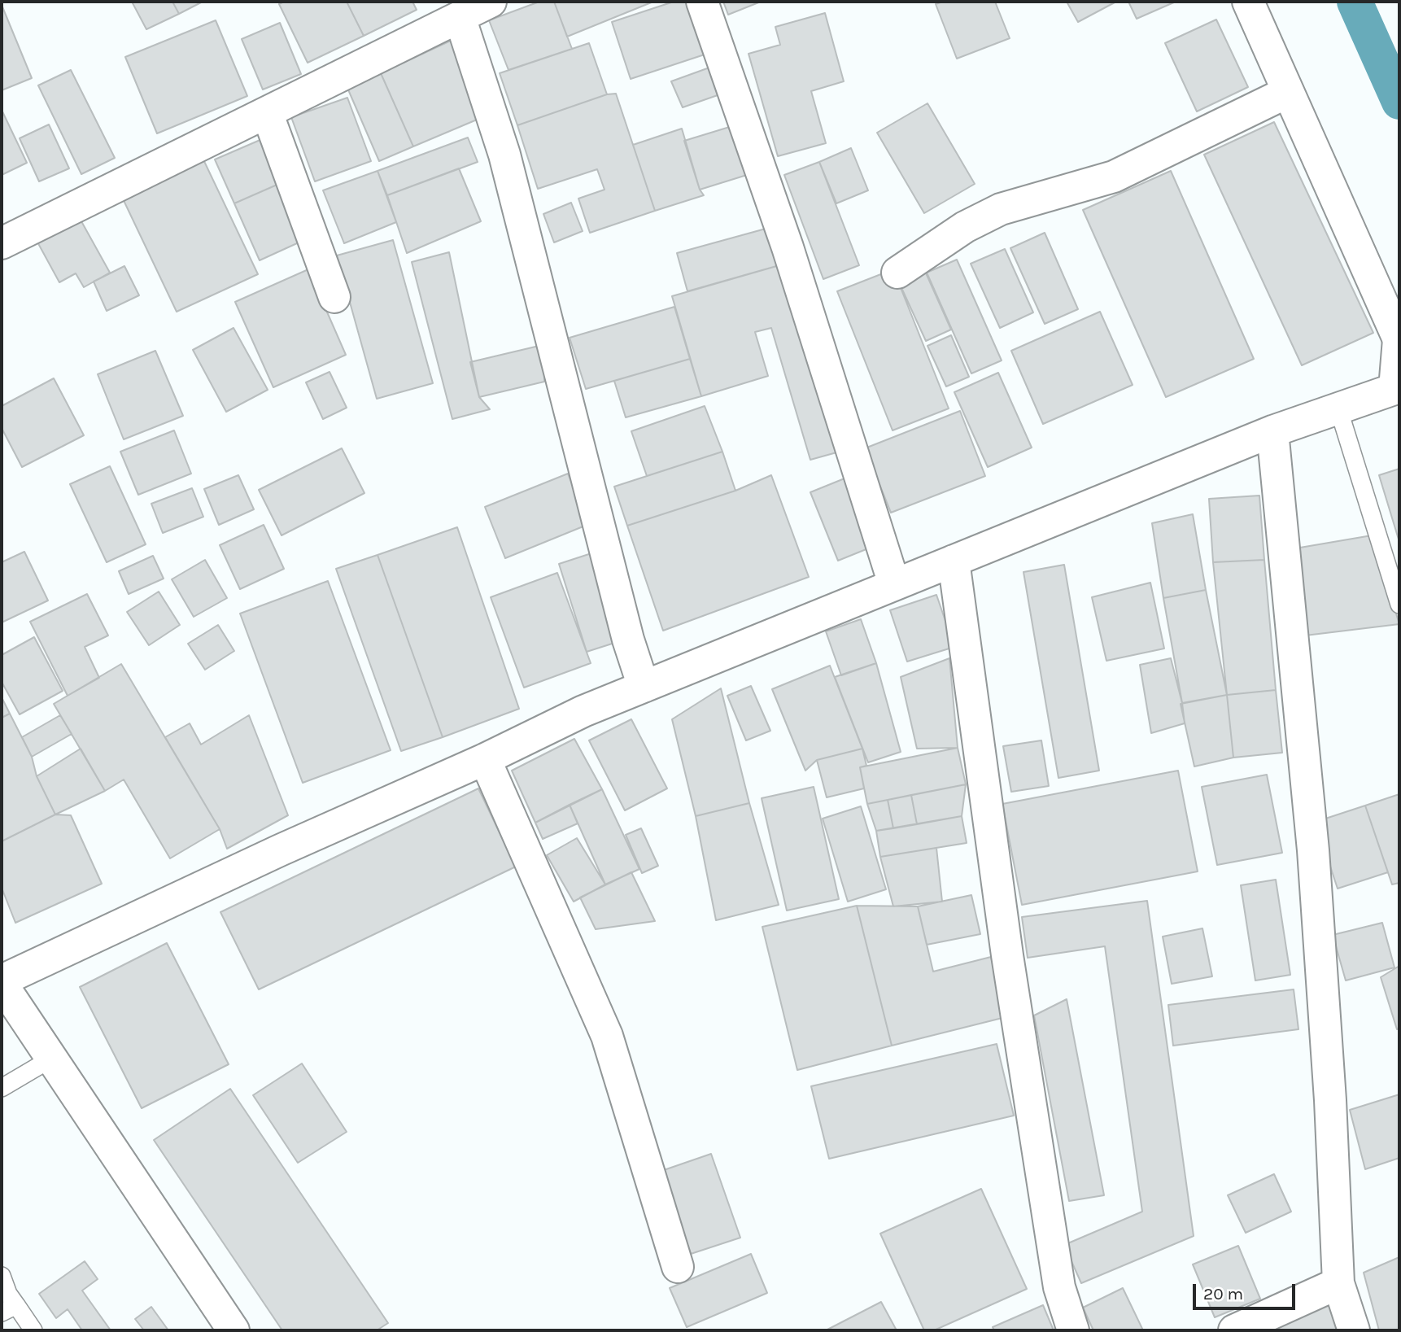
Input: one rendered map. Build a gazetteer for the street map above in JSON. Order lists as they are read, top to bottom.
{
  "scale_bar": "20 m"
}
